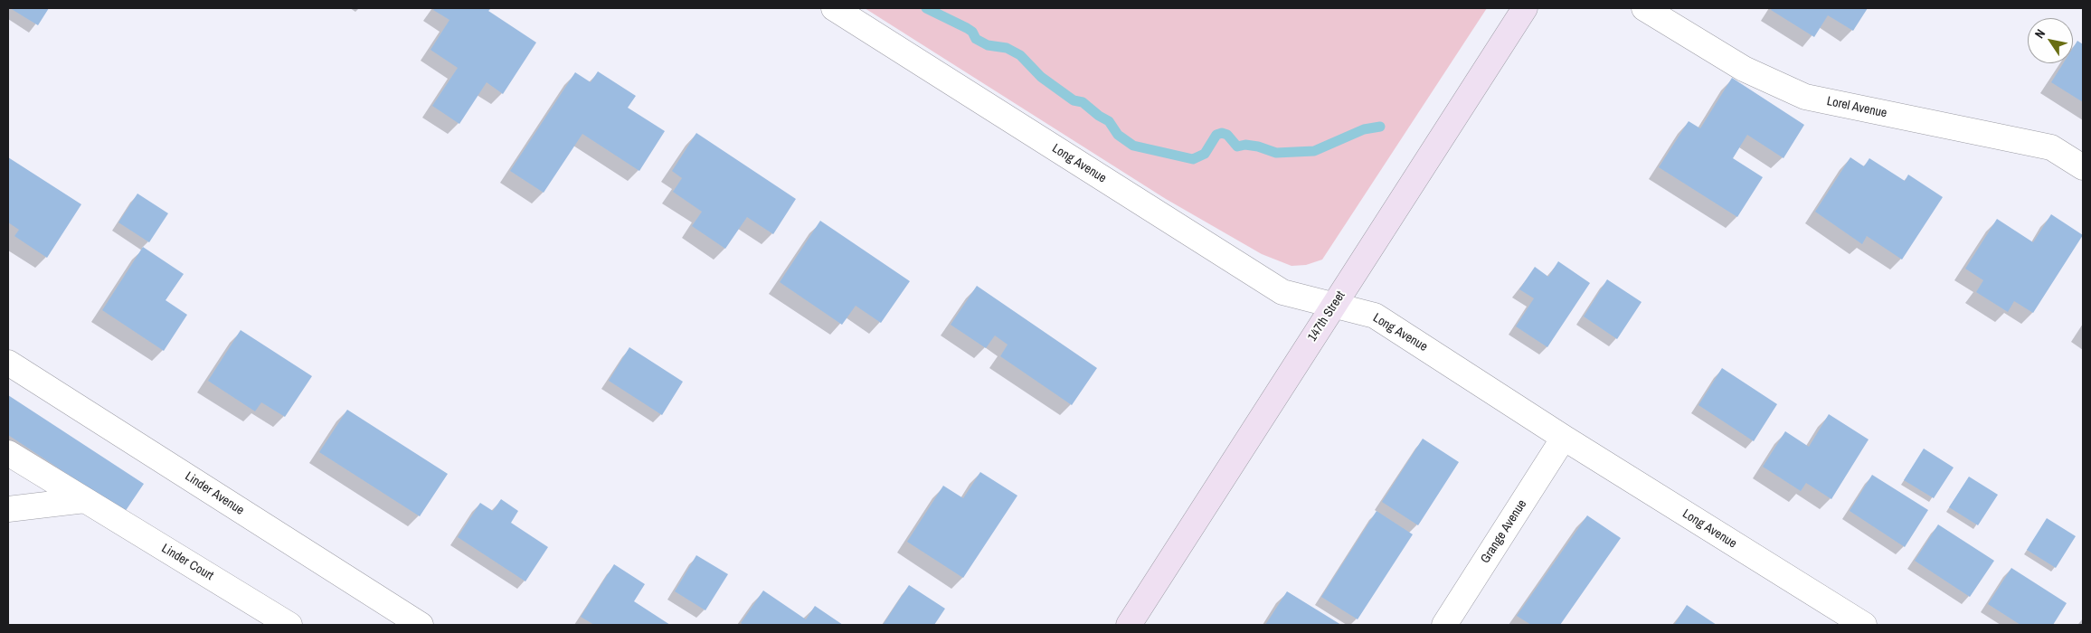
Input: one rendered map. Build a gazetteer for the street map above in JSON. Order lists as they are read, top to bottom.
{
  "streets": {
    "main road": ["147th Street"],
    "street": [
      "Lorel Avenue",
      "Long Avenue",
      "Linder Avenue",
      "Grange Avenue",
      "Linder Court"
    ]
  },
  "crossings": [
    ["Long Avenue", "147th Street"],
    ["Long Avenue", "Grange Avenue"]
  ],
  "north": "top left"
}
